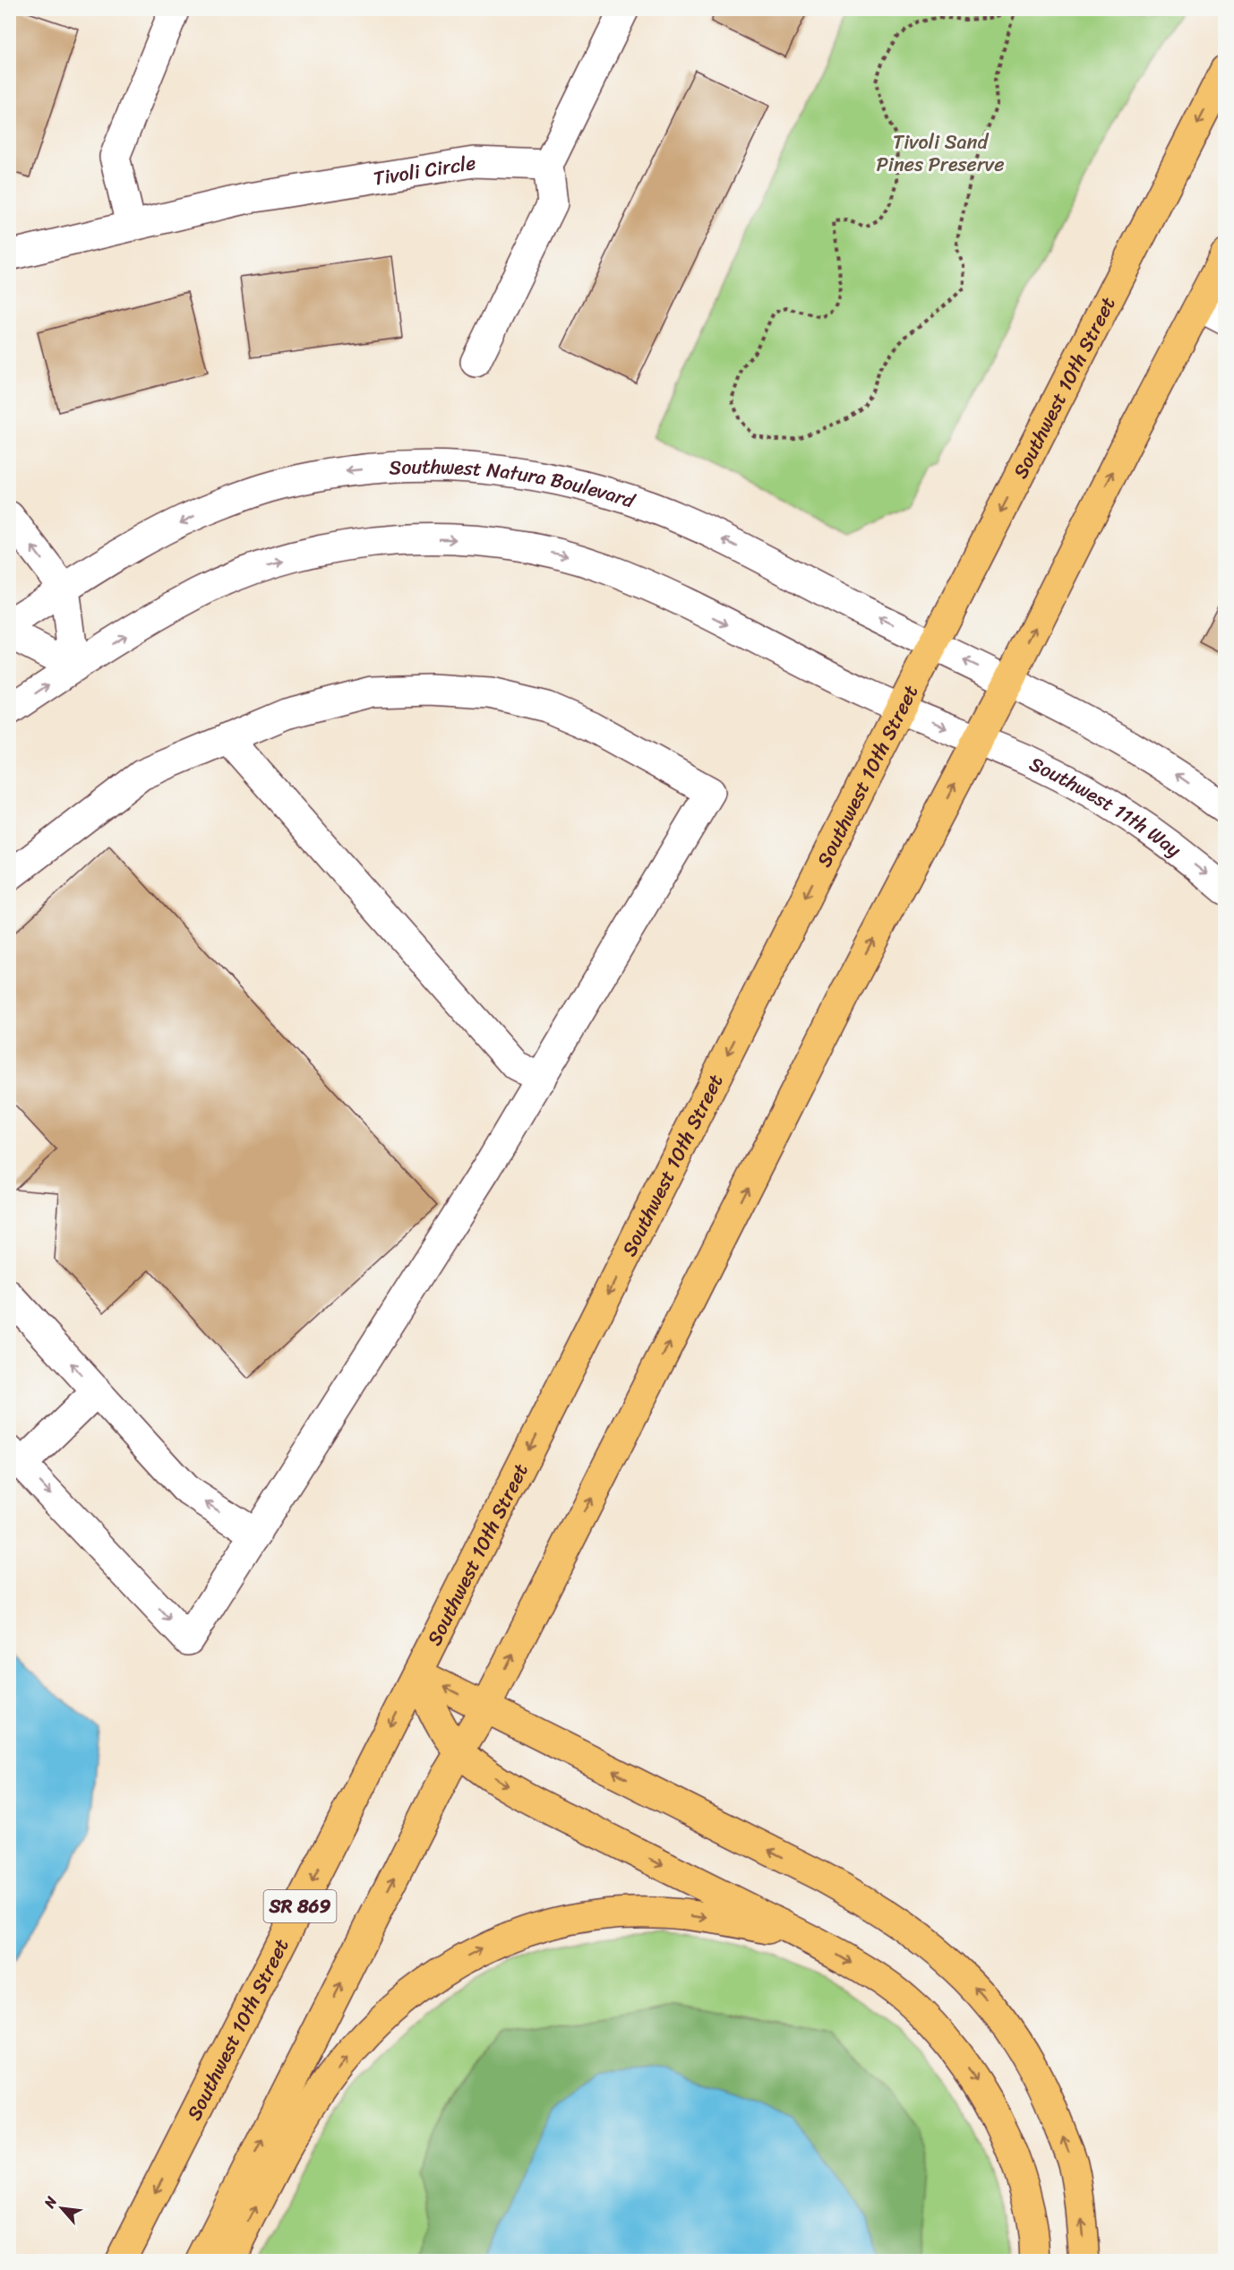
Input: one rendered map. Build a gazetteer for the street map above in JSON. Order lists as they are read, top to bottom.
{
  "streets": {
    "main road": ["Southwest 10th Street", "SR 869"],
    "street": ["Tivoli Circle", "Southwest Natura Boulevard", "Southwest 11th Way"]
  },
  "crossings": [
    ["Southwest 10th Street", "Southwest Natura Boulevard"]
  ],
  "parks": ["Tivoli Sand Pines Preserve"],
  "north": "top left"
}
